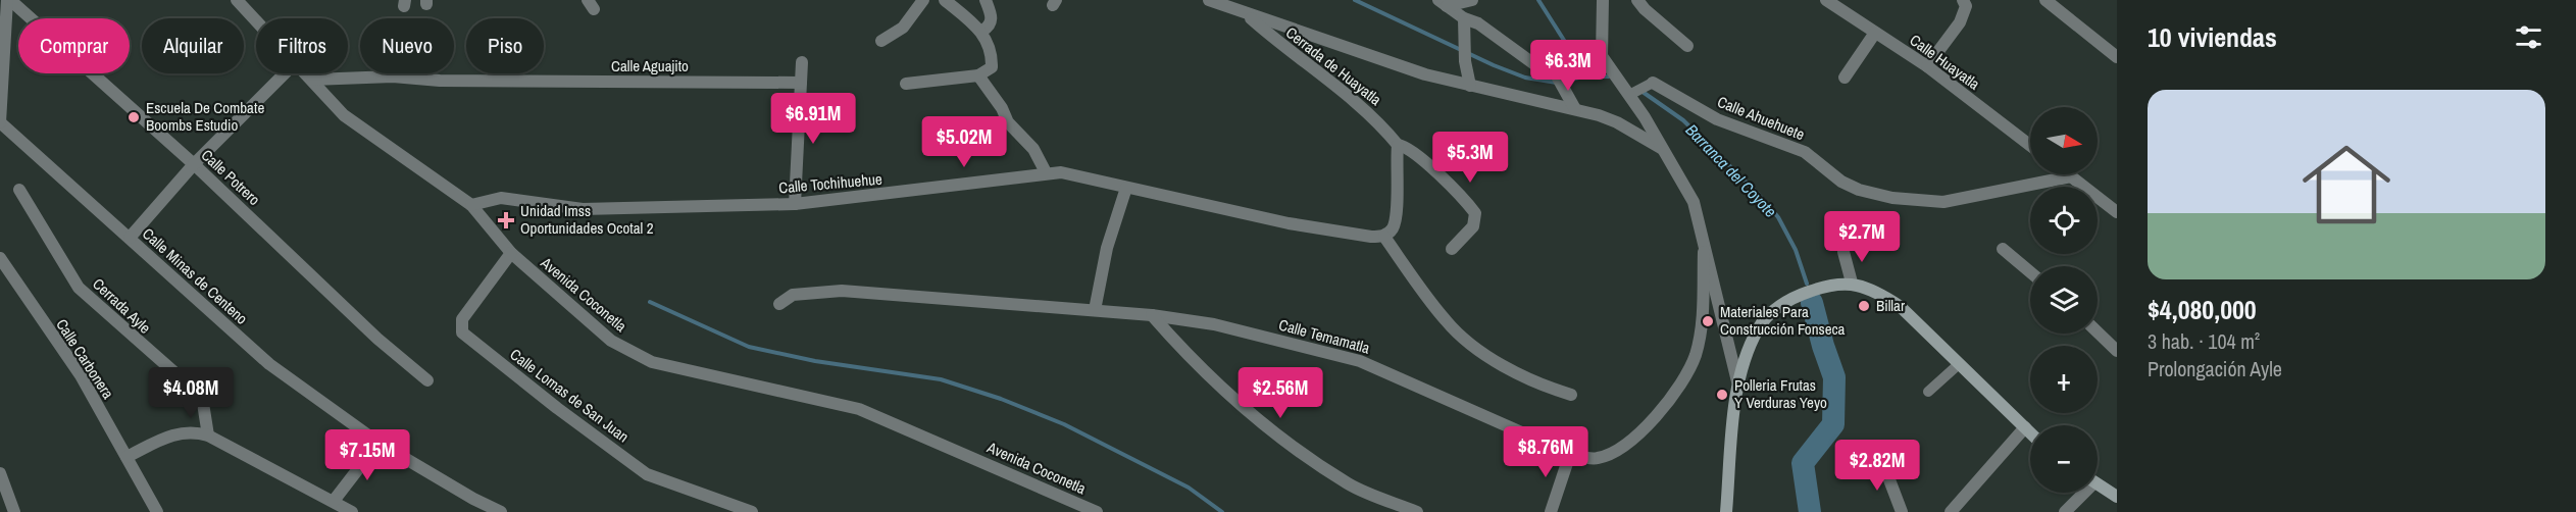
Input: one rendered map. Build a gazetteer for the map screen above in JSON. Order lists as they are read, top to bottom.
{
  "streets": {
    "street": [
      "Calle Huayatla",
      "Calle Aguajito",
      "Cerrada de Huayatla",
      "Calle Ahuehuete",
      "Calle Potrero",
      "Calle Tochihuehue",
      "Calle Minas de Centeno",
      "Avenida Coconetla",
      "Cerrada Ayle",
      "Calle Temamatla",
      "Calle Carbonera",
      "Calle Lomas de San Juan"
    ]
  },
  "crossings": [
    ["Calle Aguajito", "Avenida Coconetla"],
    ["Calle Potrero", "Calle Minas de Centeno"],
    ["Calle Tochihuehue", "Avenida Coconetla"],
    ["Avenida Coconetla", "Calle Lomas de San Juan"]
  ],
  "water": ["Barranca del Coyote"],
  "places": {
    "other": [
      "Escuela De Combate Boombs Estudio",
      "Billar",
      "Materiales Para Construcción Fonseca",
      "Polleria Frutas Y Verduras Yeyo"
    ],
    "health": ["Unidad Imss Oportunidades Ocotal 2"]
  },
  "north": "right",
  "page": {
    "heading": "10 viviendas",
    "chip": [
      "Comprar",
      "Alquilar",
      "Filtros",
      "Nuevo",
      "Piso"
    ],
    "price": [
      "$6.3M",
      "$6.91M",
      "$5.02M",
      "$5.3M",
      "$2.7M",
      "$4.08M",
      "$2.56M",
      "$8.76M",
      "$7.15M",
      "$2.82M"
    ],
    "list": [
      {
        "name": "$4,080,000",
        "note": "3 hab. · 104 m² · Prolongación Ayle"
      }
    ],
    "map_buttons": ["+", "−"]
  }
}
